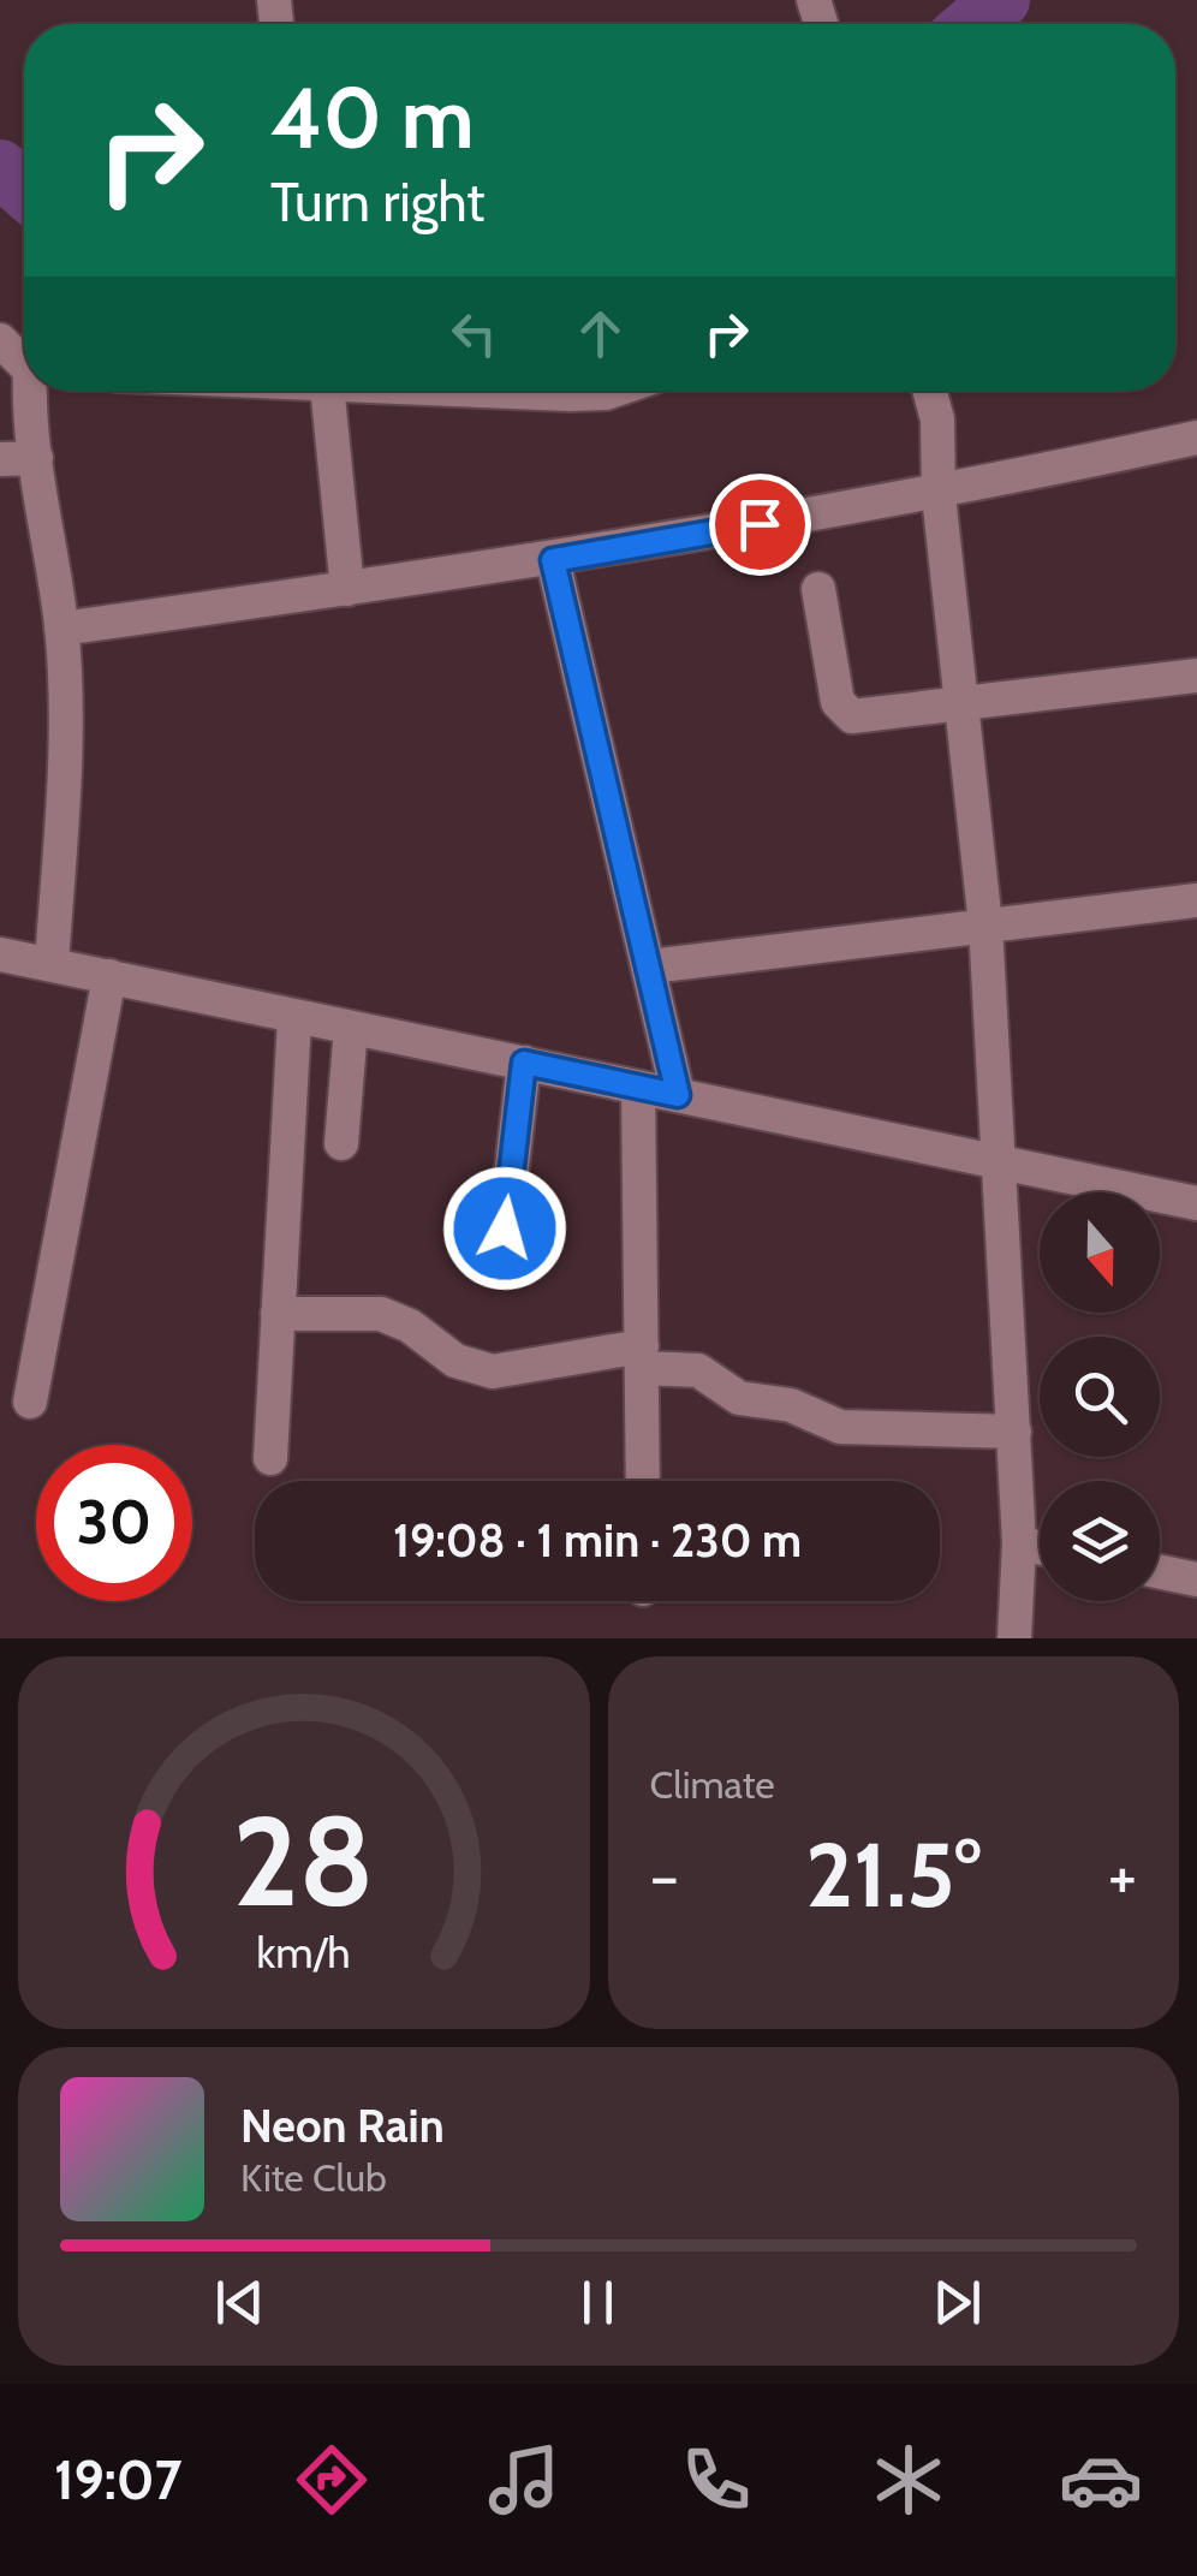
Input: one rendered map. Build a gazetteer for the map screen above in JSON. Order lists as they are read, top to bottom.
{
  "north": "bottom",
  "page": {
    "turn": ["40 m", "Turn right"],
    "limit": "30",
    "trip": "19:08 · 1 min · 230 m",
    "tile": "Climate",
    "heat": ["−", "21.5°", "+"],
    "song": ["Neon Rain", "Kite Club"],
    "tabs": "19:07",
    "gauge": ["28", "km/h"]
  }
}
